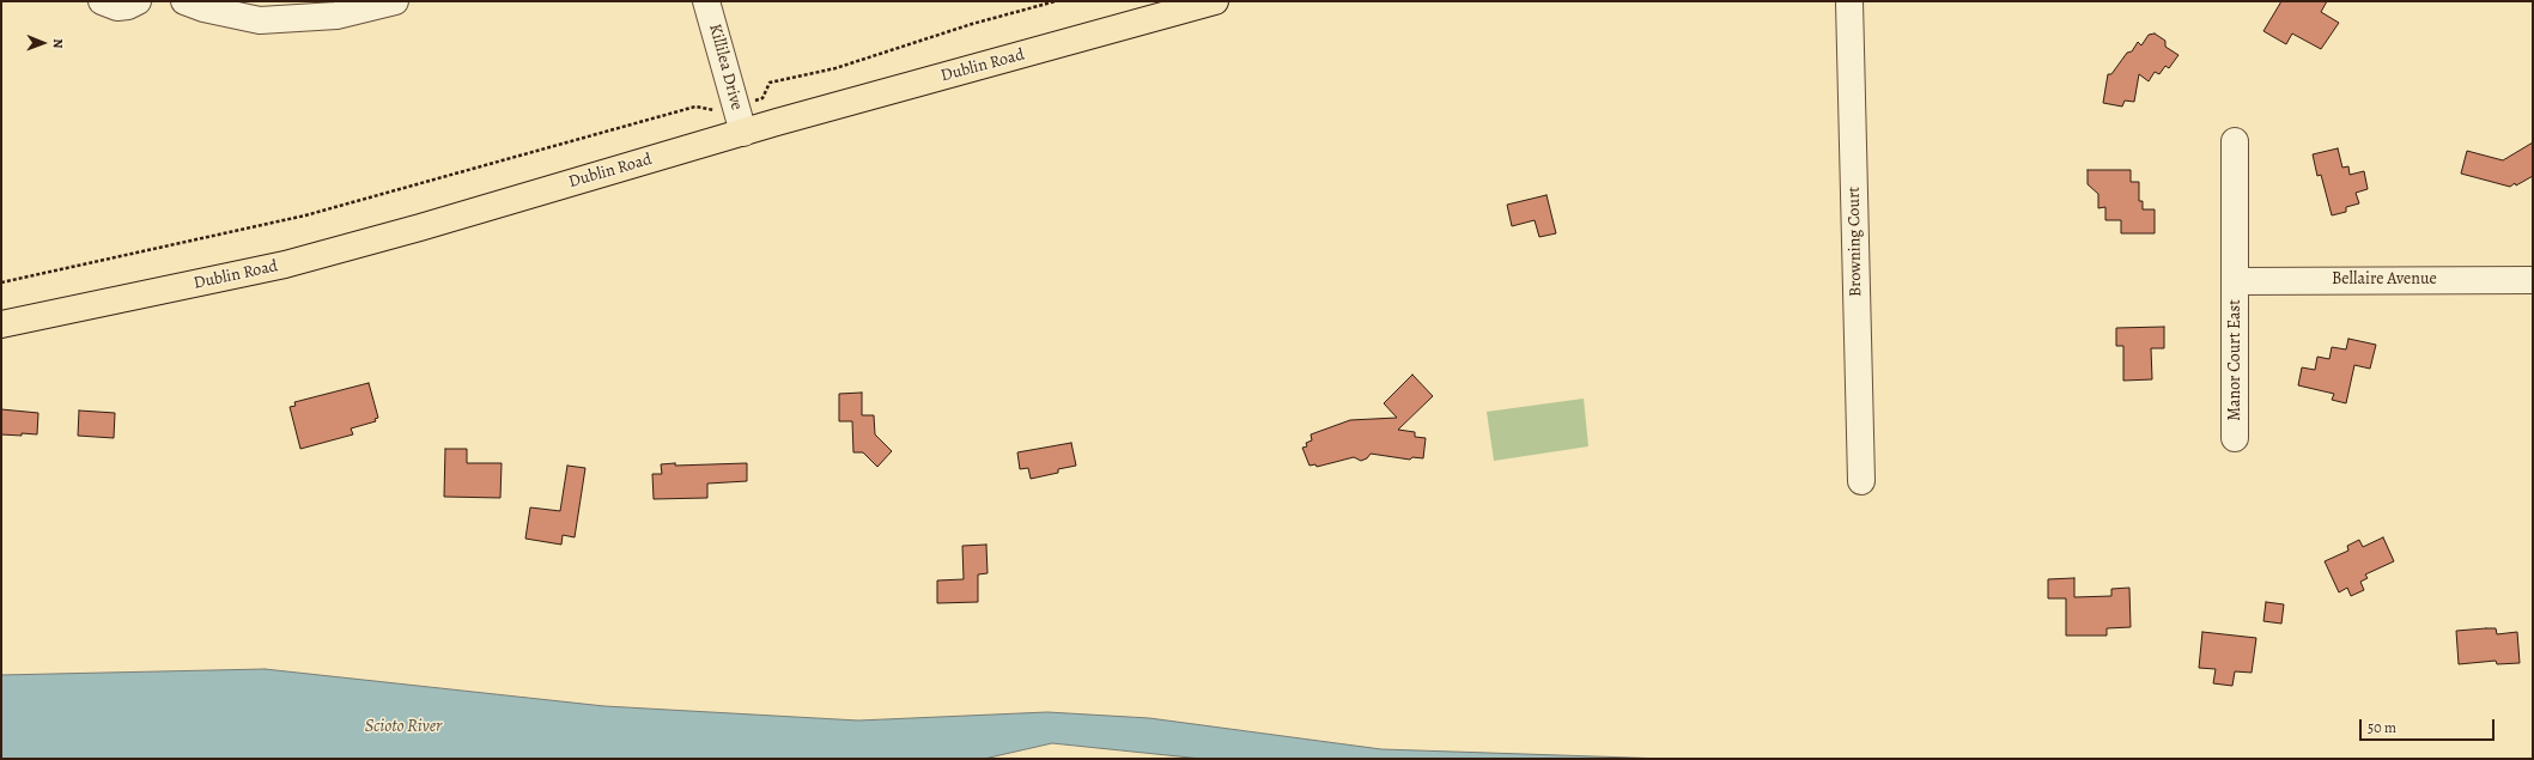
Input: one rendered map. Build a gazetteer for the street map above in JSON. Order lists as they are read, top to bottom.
{
  "streets": {
    "main road": ["Dublin Road"],
    "street": [
      "Killilea Drive",
      "Browning Court",
      "Bellaire Avenue",
      "Manor Court East"
    ]
  },
  "crossings": [
    ["Dublin Road", "Killilea Drive"],
    ["Bellaire Avenue", "Manor Court East"]
  ],
  "water": ["Scioto River"],
  "scale_bar": "50 m",
  "north": "right"
}
